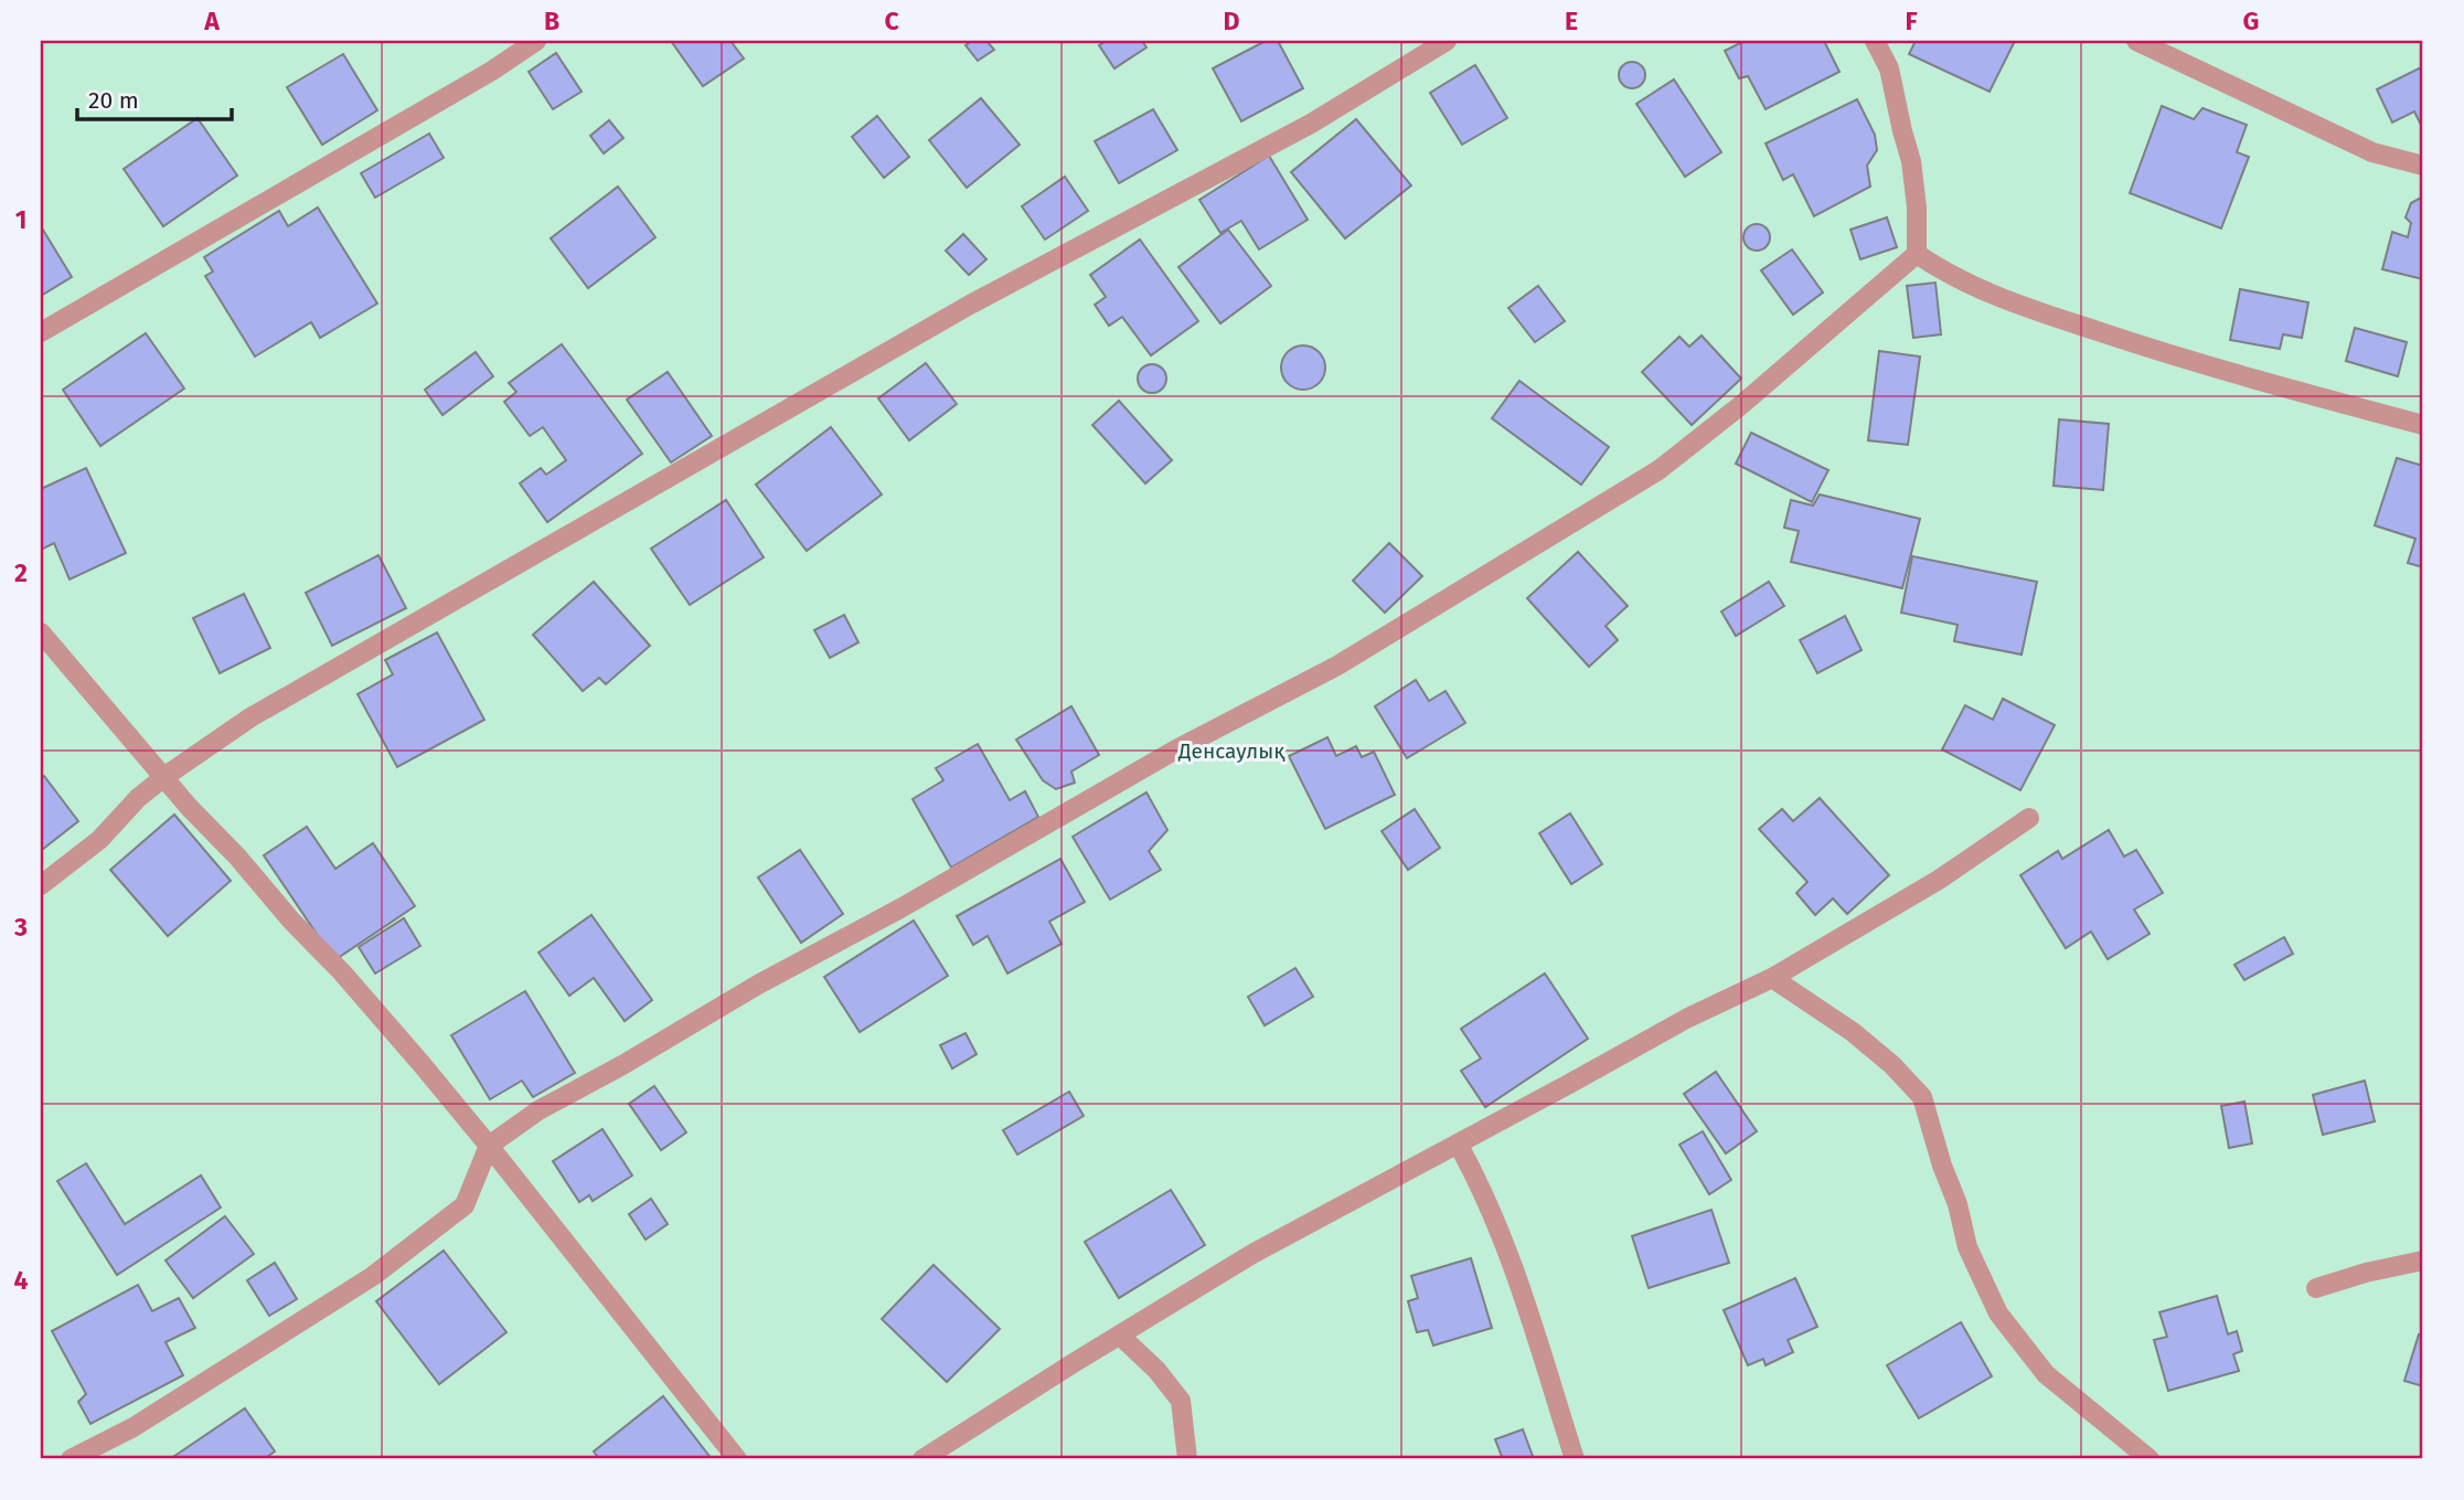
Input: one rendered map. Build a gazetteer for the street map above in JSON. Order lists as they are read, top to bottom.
{
  "parks": ["Денсаулық"],
  "scale_bar": "20 m",
  "grid": {
    "columns": [
      "A",
      "B",
      "C",
      "D",
      "E",
      "F",
      "G"
    ],
    "rows": [
      "1",
      "2",
      "3",
      "4"
    ]
  }
}
